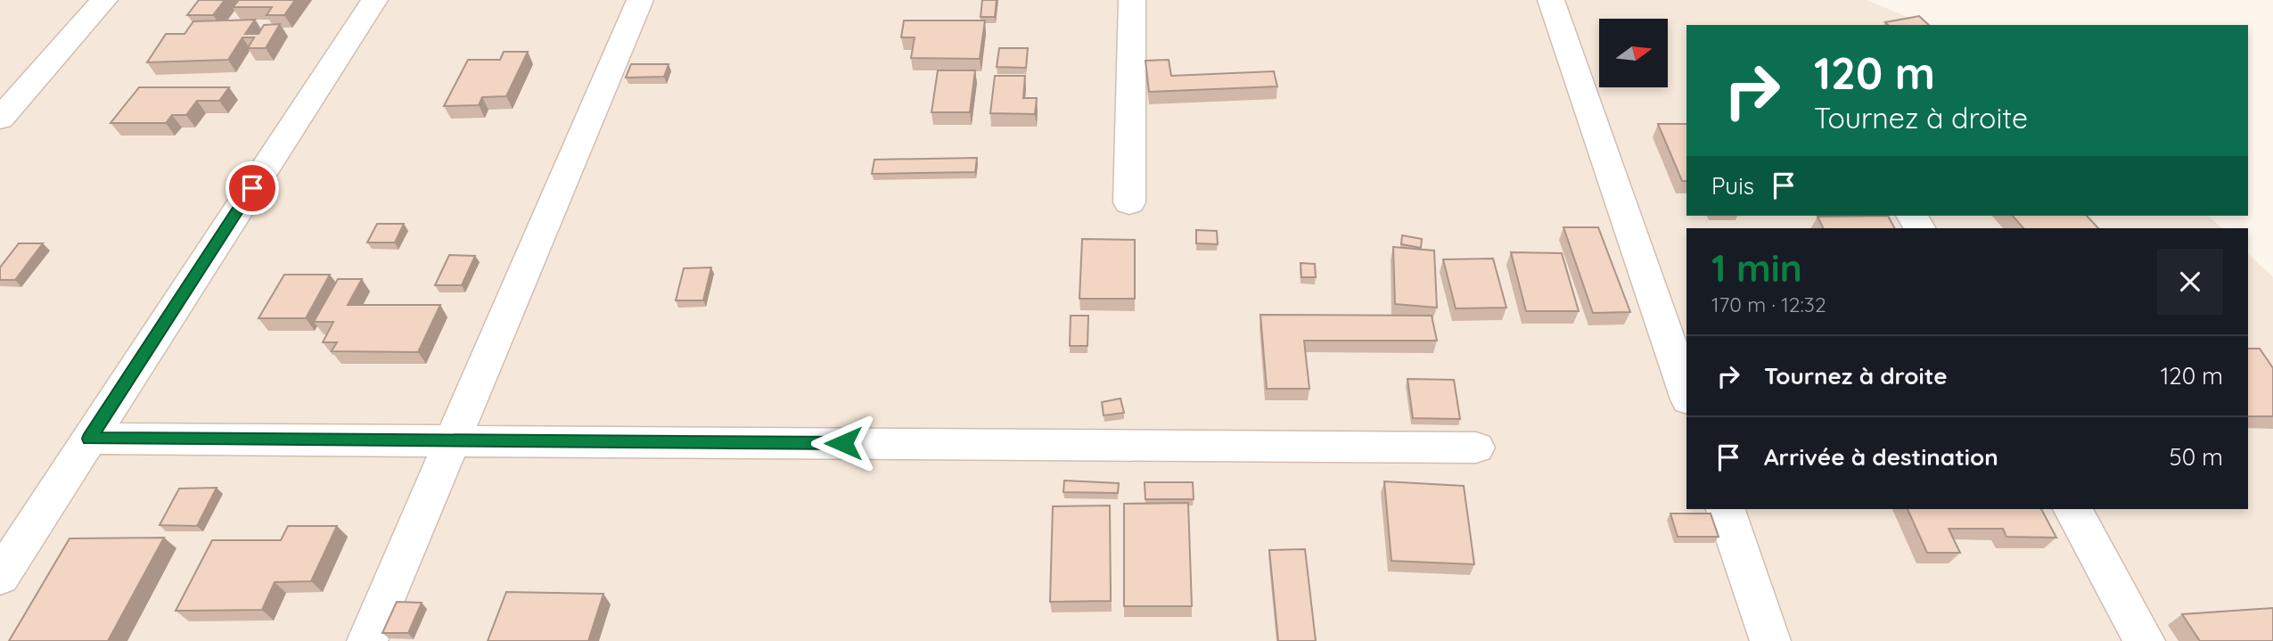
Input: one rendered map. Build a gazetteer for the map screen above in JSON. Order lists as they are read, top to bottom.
{
  "north": "right",
  "page": {
    "turn": ["120 m", "Tournez à droite"],
    "then": "Puis",
    "heading": ["1 min", "170 m · 12:32"],
    "list": [
      {
        "name": "Tournez à droite",
        "value": "120 m"
      },
      {
        "name": "Arrivée à destination",
        "value": "50 m"
      }
    ]
  }
}
